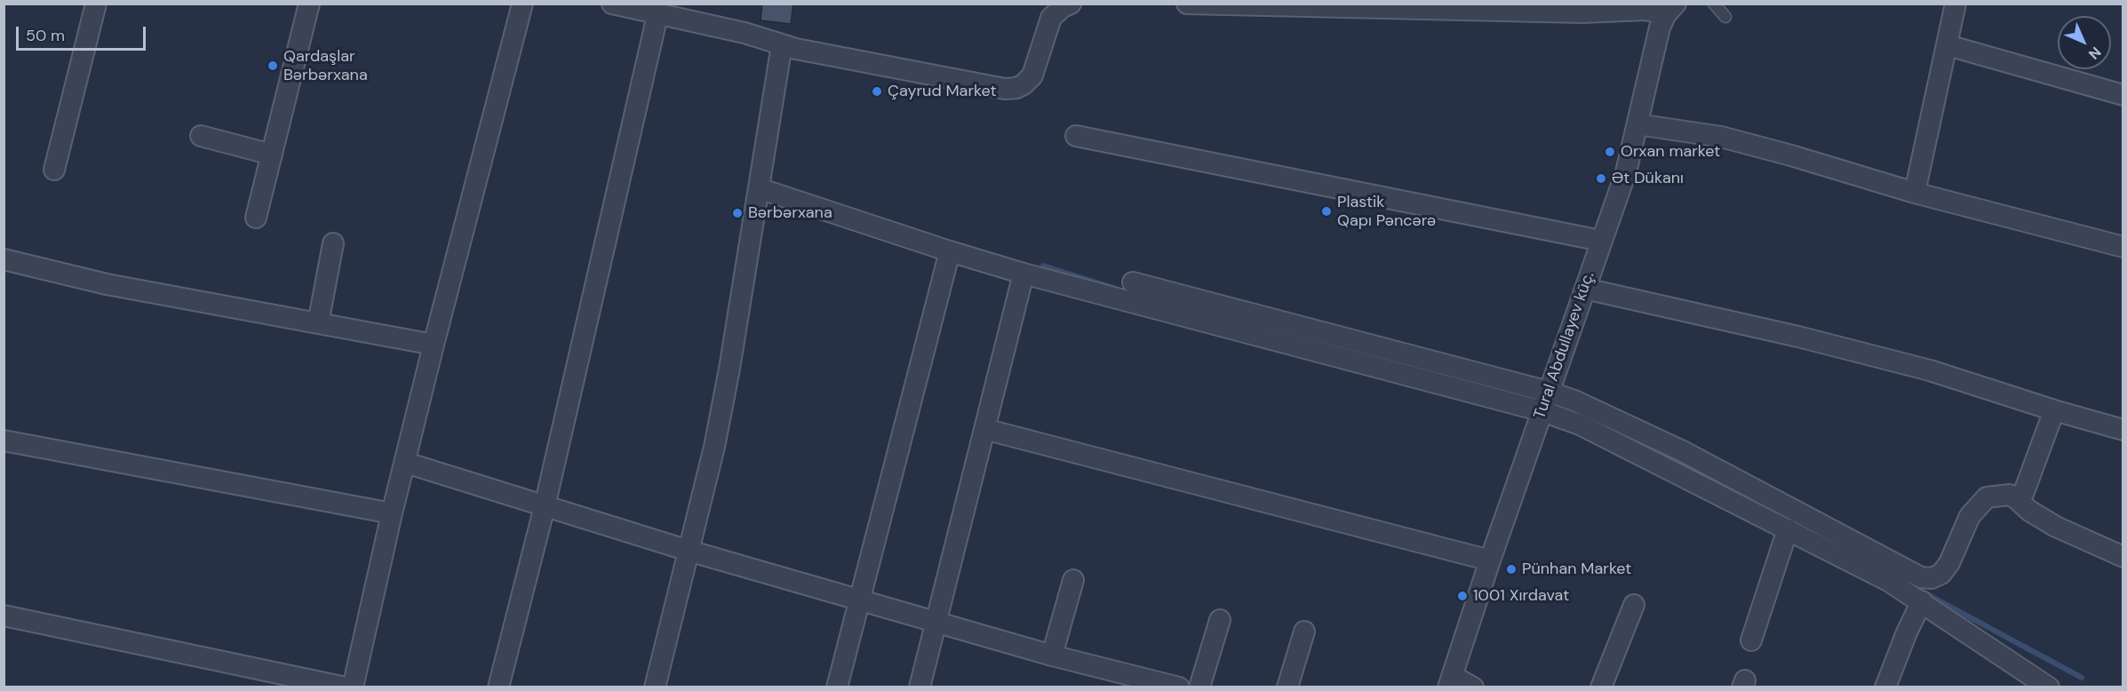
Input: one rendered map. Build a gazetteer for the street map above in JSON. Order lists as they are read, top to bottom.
{
  "streets": {
    "street": ["Tural Abdullayev küç."]
  },
  "places": [
    "Qardaşlar Bərbərxana",
    "Çayrud Market",
    "Orxan market",
    "Ət Dükanı",
    "Plastik Qapı Pəncərə",
    "Bərbərxana",
    "Pünhan Market",
    "1001 Xırdavat"
  ],
  "scale_bar": "50 m",
  "north": "bottom right"
}
